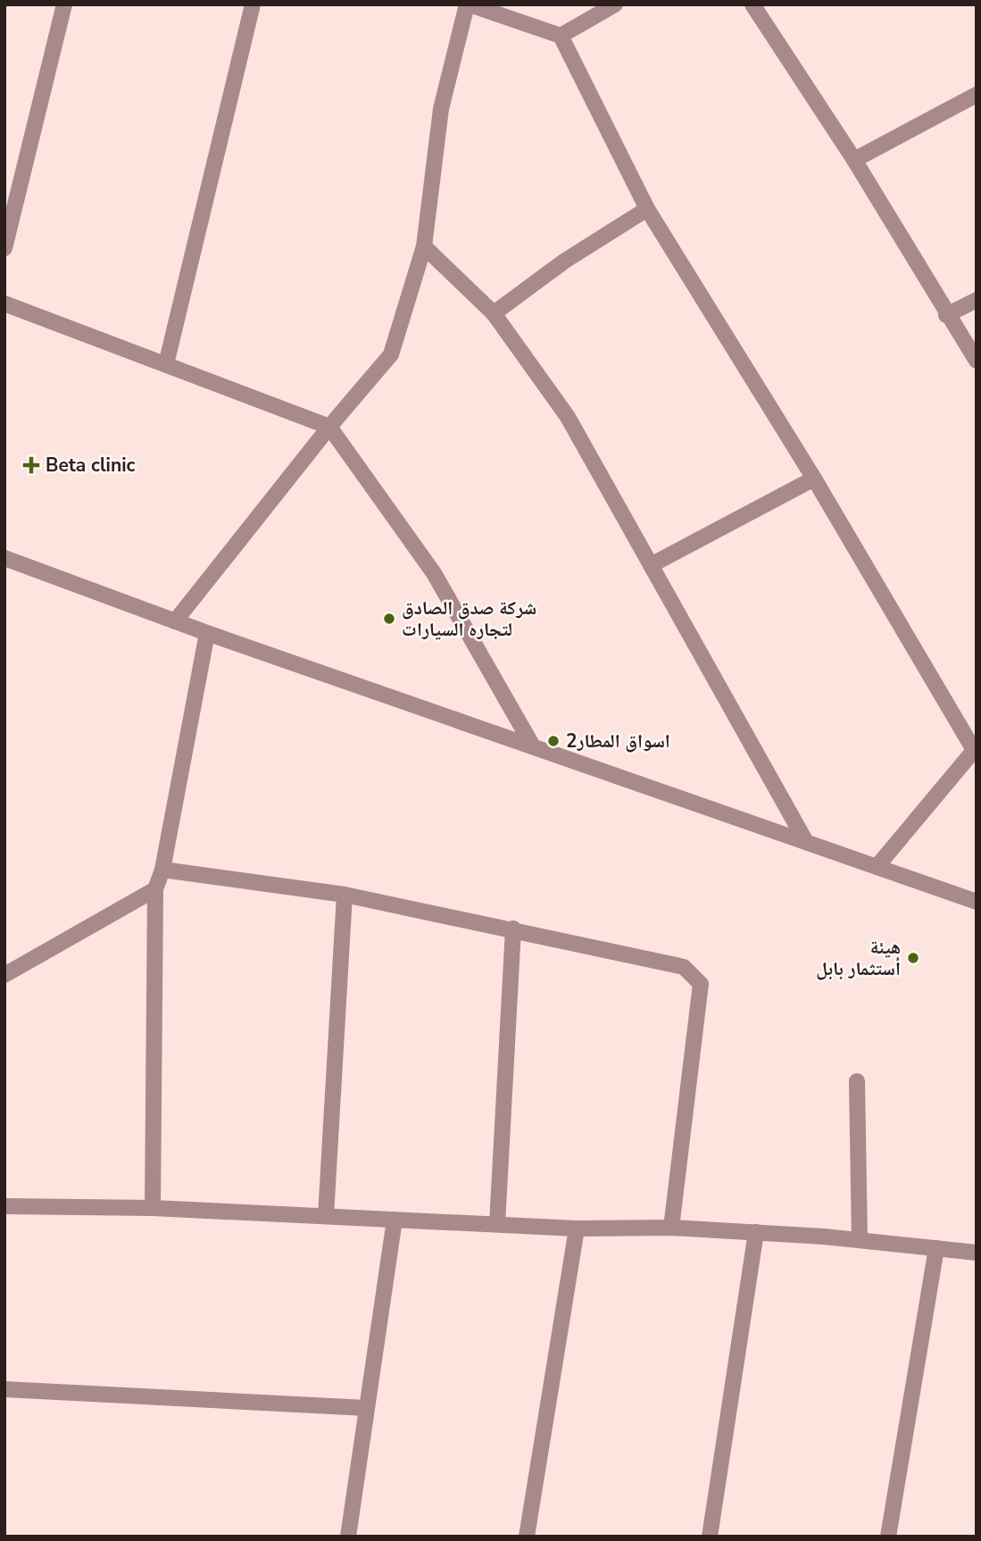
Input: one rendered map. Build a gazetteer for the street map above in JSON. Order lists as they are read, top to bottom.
{
  "places": {
    "health": ["Beta clinic"],
    "other": ["شركة صدق الصادق لتجاره السيارات", "اسواق المطار2", "هيئة أستثمار بابل"]
  }
}
